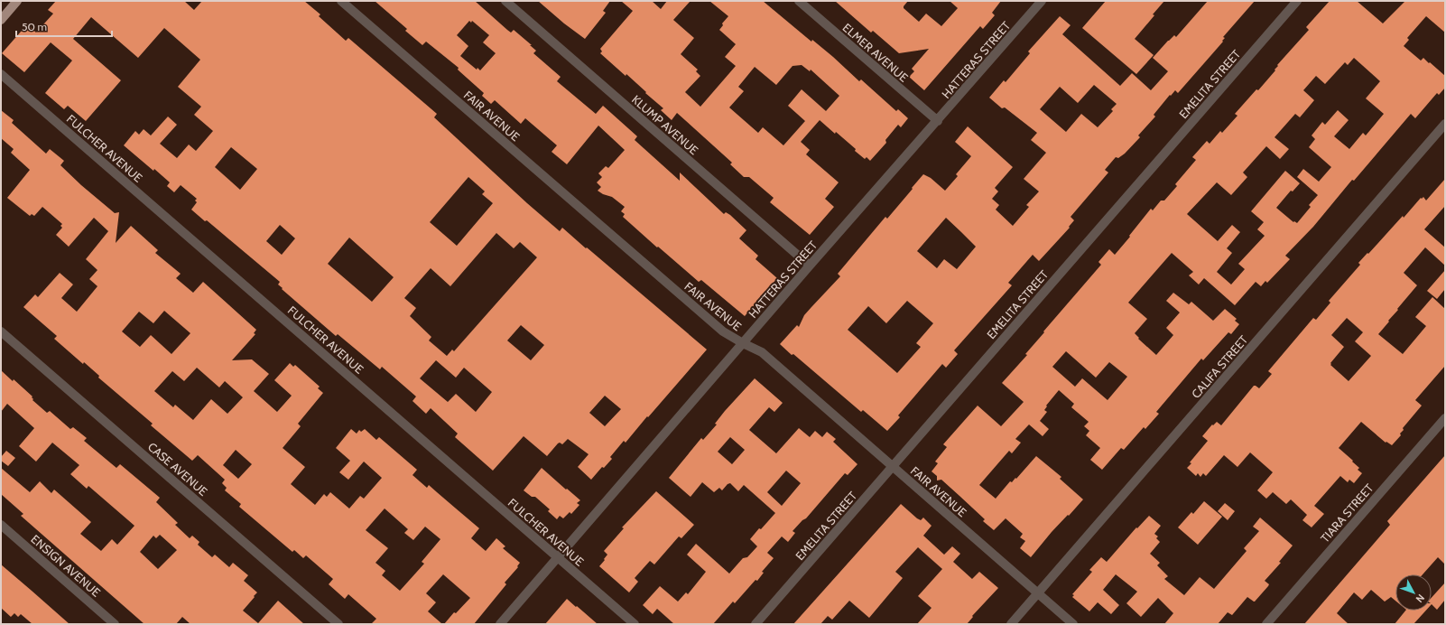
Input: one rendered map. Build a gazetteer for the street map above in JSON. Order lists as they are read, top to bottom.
{
  "streets": {
    "street": [
      "ELMER AVENUE",
      "HATTERAS STREET",
      "EMELITA STREET",
      "FAIR AVENUE",
      "KLUMP AVENUE",
      "FULCHER AVENUE",
      "CALIFA STREET",
      "CASE AVENUE",
      "TIARA STREET",
      "ENSIGN AVENUE"
    ]
  },
  "crossings": [
    ["ELMER AVENUE", "HATTERAS STREET"],
    ["HATTERAS STREET", "FAIR AVENUE"],
    ["HATTERAS STREET", "KLUMP AVENUE"],
    ["HATTERAS STREET", "FULCHER AVENUE"],
    ["EMELITA STREET", "FAIR AVENUE"],
    ["FAIR AVENUE", "CALIFA STREET"]
  ],
  "scale_bar": "50 m",
  "north": "bottom right"
}
